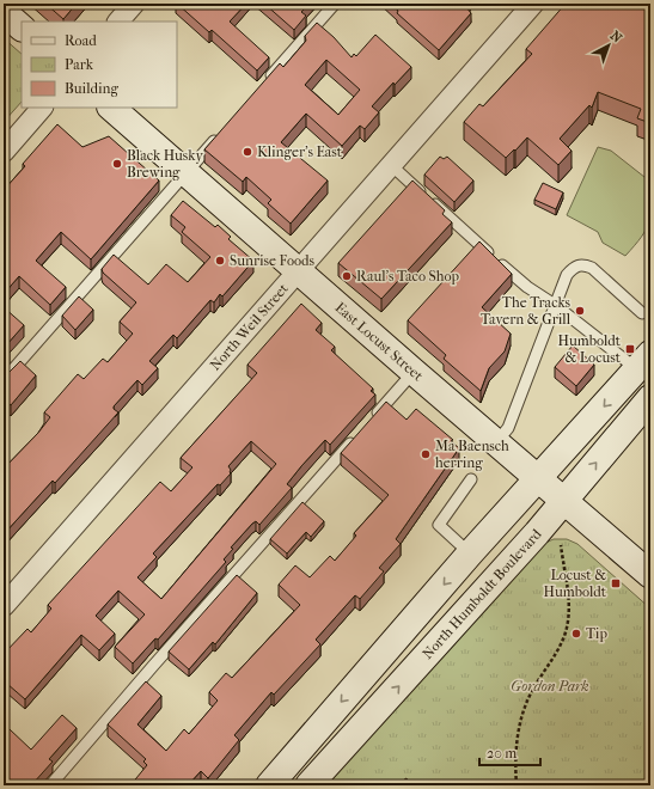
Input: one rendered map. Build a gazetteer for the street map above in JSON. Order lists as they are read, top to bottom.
{
  "streets": {
    "main road": ["East Locust Street", "North Humboldt Boulevard"],
    "street": ["North Weil Street"]
  },
  "crossings": [
    ["North Weil Street", "East Locust Street"],
    ["East Locust Street", "North Humboldt Boulevard"]
  ],
  "parks": ["Gordon Park"],
  "places": {
    "other": [
      "Klinger's East",
      "Black Husky Brewing",
      "Sunrise Foods",
      "Raul's Taco Shop",
      "The Tracks Tavern & Grill",
      "Ma Baensch herring",
      "Tip"
    ],
    "transit": ["Humboldt & Locust", "Locust & Humboldt"]
  },
  "legend": ["Road", "Park", "Building"],
  "scale_bar": "20 m",
  "north": "top right"
}
